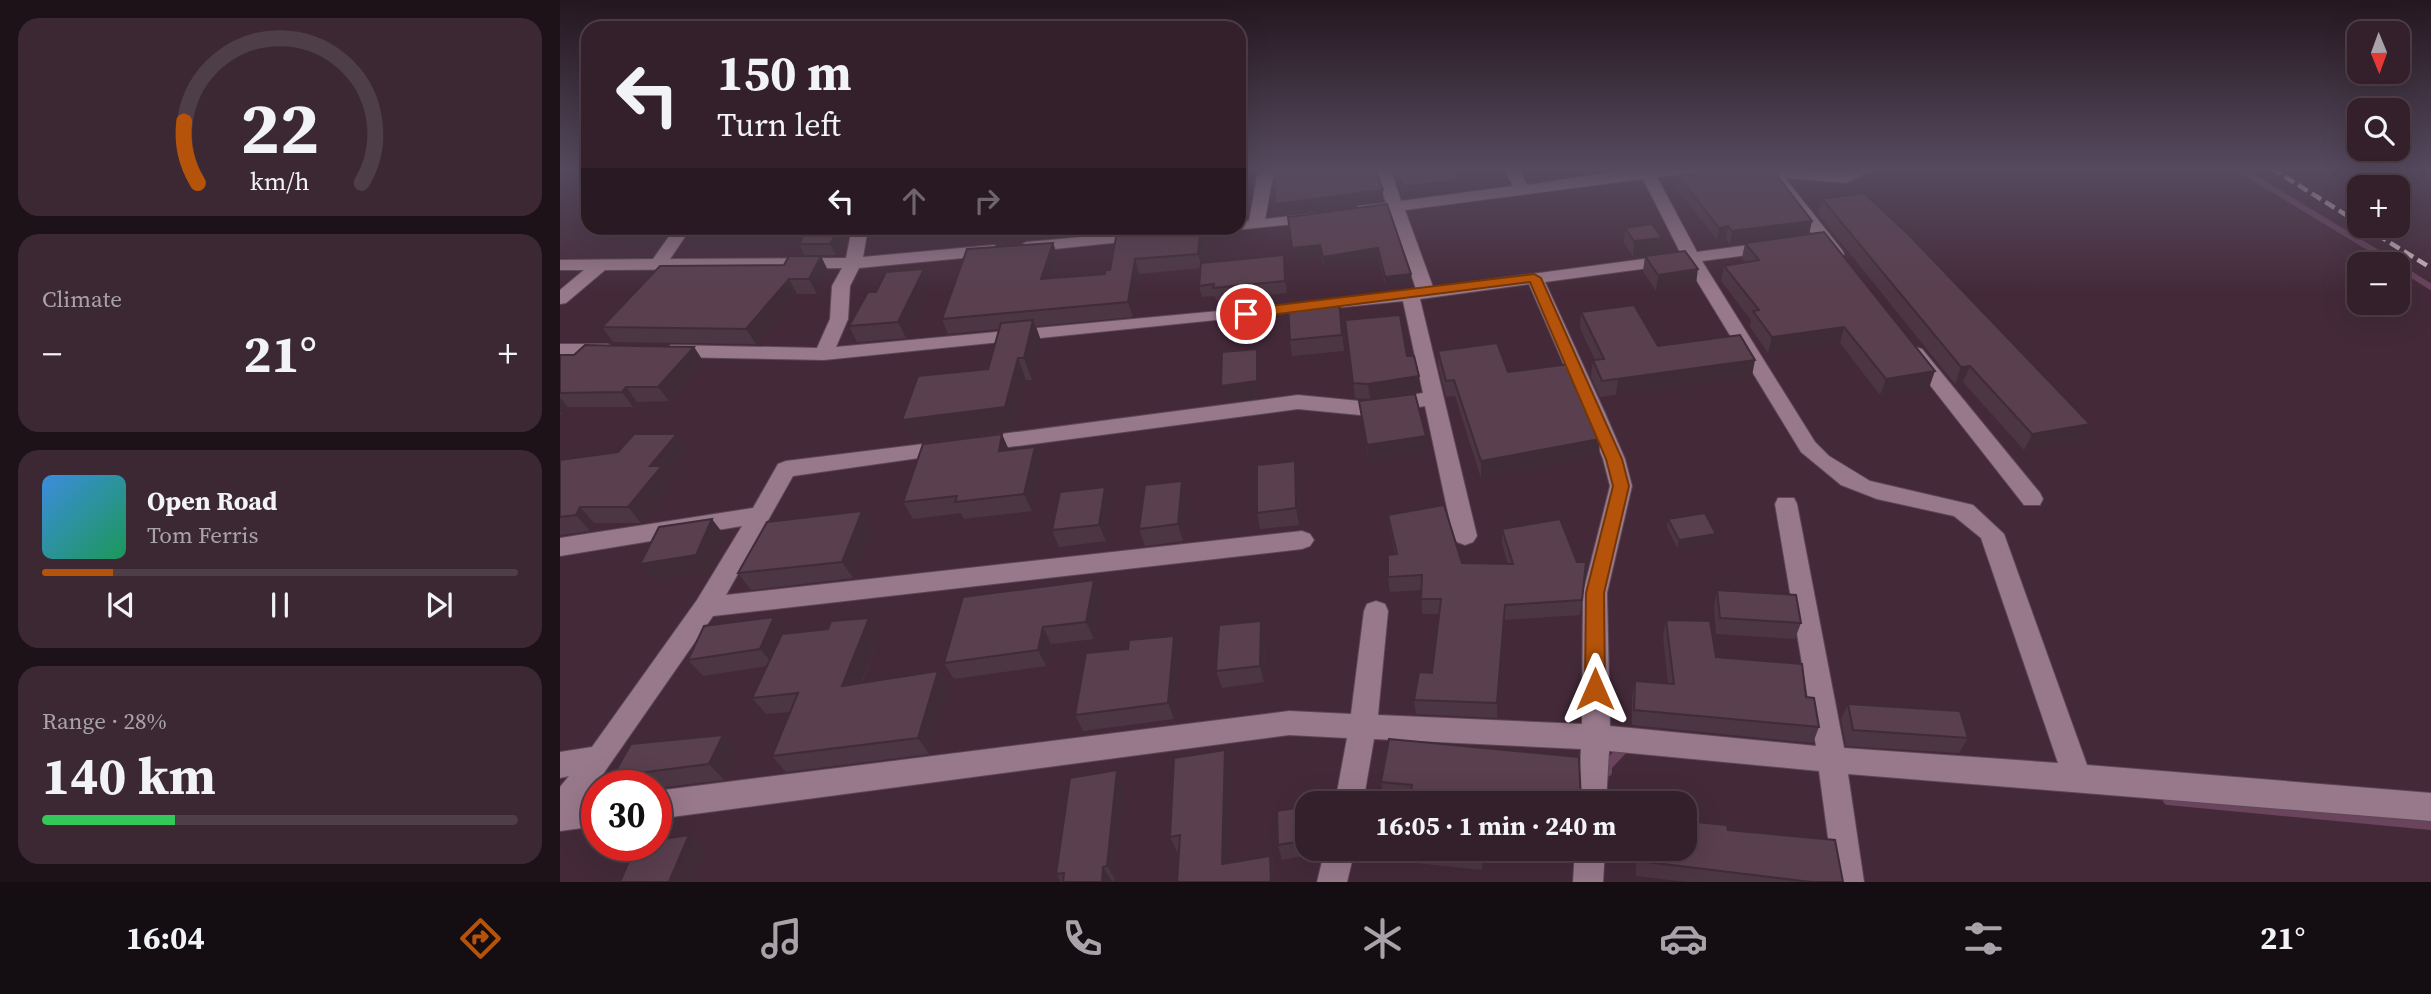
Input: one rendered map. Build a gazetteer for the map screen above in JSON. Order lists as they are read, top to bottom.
{
  "north": "bottom",
  "page": {
    "map_buttons": ["+", "−"],
    "turn": ["150 m", "Turn left"],
    "tile": [
      "Climate",
      ["Range · 28%", "140 km"]
    ],
    "heat": ["−", "21°", "+"],
    "song": ["Open Road", "Tom Ferris"],
    "limit": "30",
    "trip": "16:05 · 1 min · 240 m",
    "tabs": ["16:04", "21°"],
    "gauge": ["22", "km/h"]
  }
}
